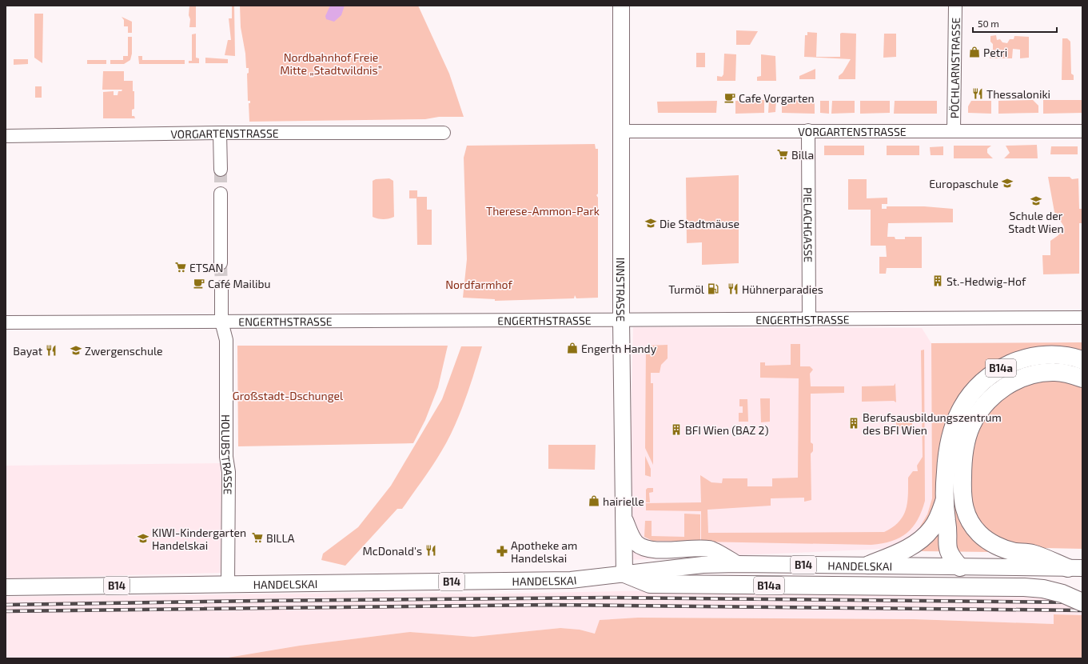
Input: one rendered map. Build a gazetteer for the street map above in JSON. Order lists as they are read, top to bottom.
{
  "streets": {
    "highway": ["B14a"],
    "main road": ["INNSTRASSE", "B14", "HANDELSKAI"],
    "street": [
      "PÖCHLARNSTRASSE",
      "VORGARTENSTRASSE",
      "PIELACHGASSE",
      "ENGERTHSTRASSE",
      "HOLUBSTRASSE"
    ]
  },
  "crossings": [
    ["PÖCHLARNSTRASSE", "VORGARTENSTRASSE"],
    ["VORGARTENSTRASSE", "PIELACHGASSE"],
    ["VORGARTENSTRASSE", "INNSTRASSE"],
    ["PIELACHGASSE", "ENGERTHSTRASSE"],
    ["INNSTRASSE", "ENGERTHSTRASSE"],
    ["INNSTRASSE", "B14a"],
    ["INNSTRASSE", "HANDELSKAI"],
    ["ENGERTHSTRASSE", "HOLUBSTRASSE"],
    ["B14a", "HANDELSKAI"],
    ["HOLUBSTRASSE", "HANDELSKAI"]
  ],
  "parks": [
    "Nordbahnhof Freie Mitte „Stadtwildnis”",
    "Therese-Ammon-Park",
    "Nordfarmhof",
    "Großstadt-Dschungel"
  ],
  "places": {
    "shop": ["Petri", "Engerth Handy", "hairielle"],
    "restaurant": [
      "Thessaloniki",
      "Hühnerparadies",
      "Bayat",
      "McDonald's"
    ],
    "cafe": ["Cafe Vorgarten", "Café Mailibu"],
    "supermarket": ["Billa", "ETSAN", "BILLA"],
    "school or university": [
      "Europaschule",
      "Schule der Stadt Wien",
      "Die Stadtmäuse",
      "Zwergenschule",
      "KIWI-Kindergarten Handelskai"
    ],
    "building": ["St.-Hedwig-Hof", "Berufsausbildungszentrum des BFI Wien", "BFI Wien (BAZ 2)"],
    "fuel station": ["Turmöl"],
    "pharmacy": ["Apotheke am Handelskai"]
  },
  "scale_bar": "50 m"
}
